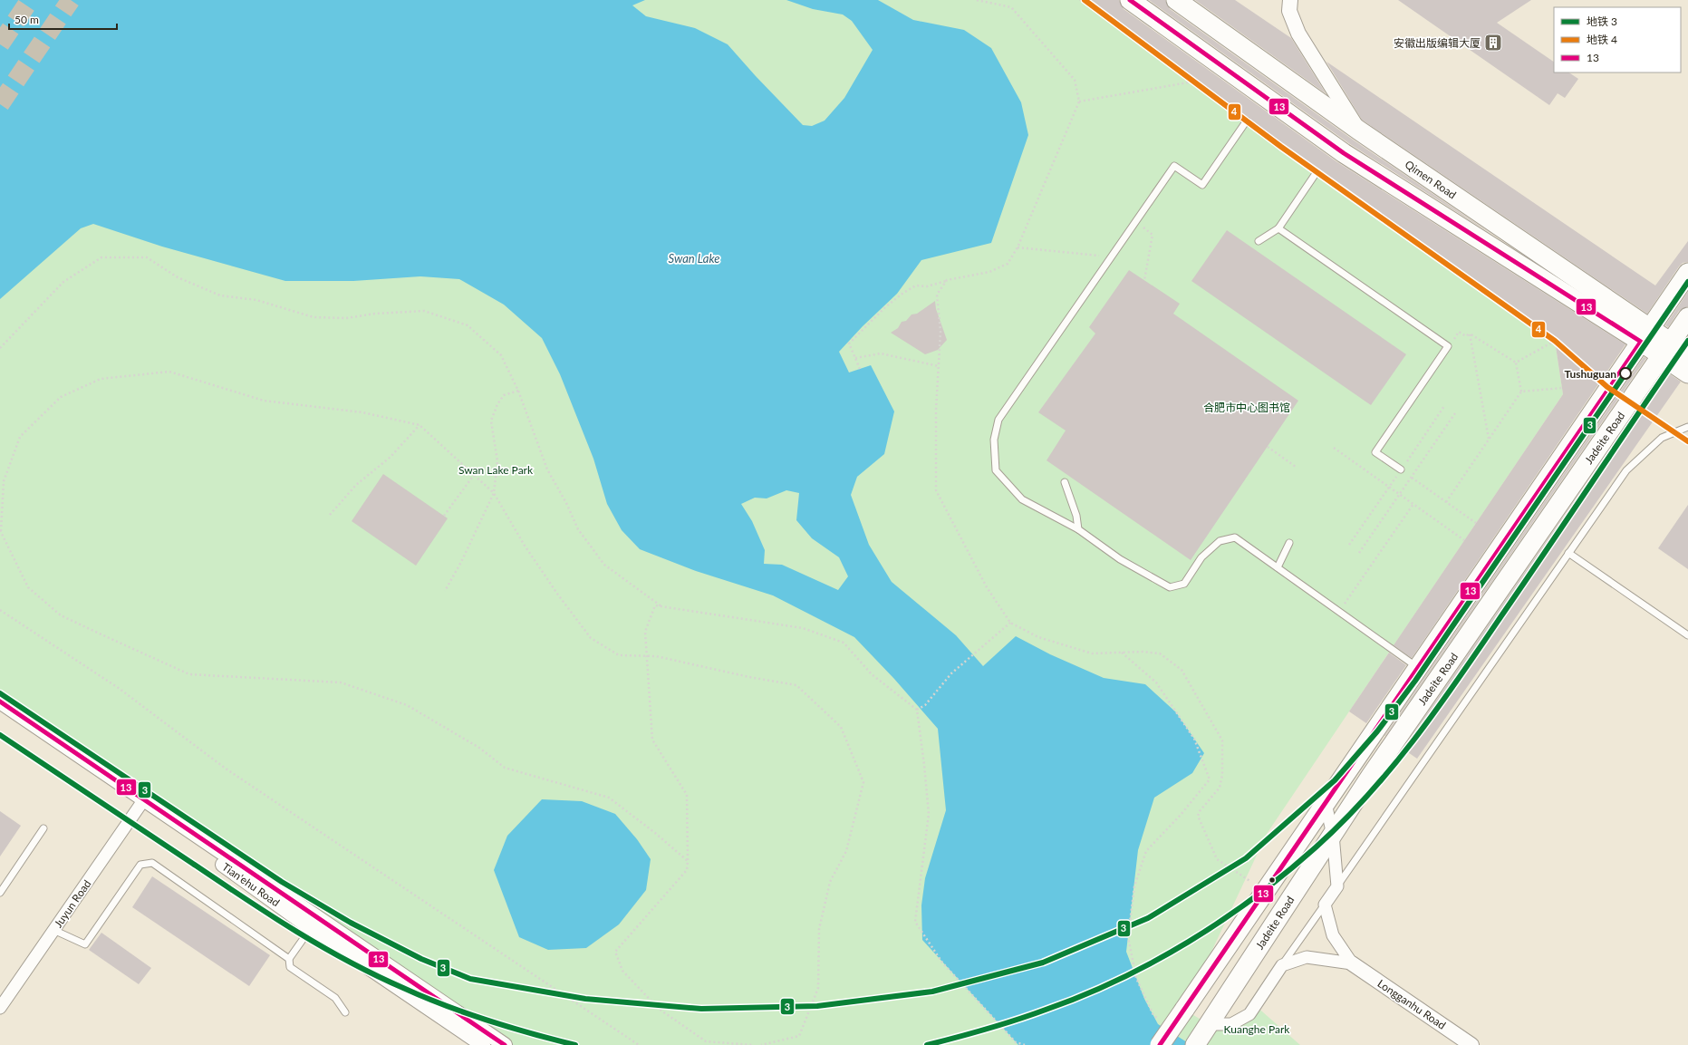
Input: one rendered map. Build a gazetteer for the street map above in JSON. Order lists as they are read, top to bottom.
{
  "streets": {
    "main road": ["Qimen Road", "Jadeite Road"],
    "street": ["Tian'ehu Road", "Juyun Road", "Longganhu Road"]
  },
  "crossings": [
    ["Qimen Road", "Jadeite Road"],
    ["Tian'ehu Road", "Juyun Road"]
  ],
  "water": ["Swan Lake"],
  "parks": ["合肥市中心图书馆", "Swan Lake Park", "Kuanghe Park"],
  "places": {
    "building": ["安徽出版编辑大厦"],
    "other": ["Tushuguan"]
  },
  "lines": ["metro line 4", "transit line 13", "metro line 3"],
  "legend": ["地铁 3", "地铁 4", "13"],
  "scale_bar": "50 m"
}
